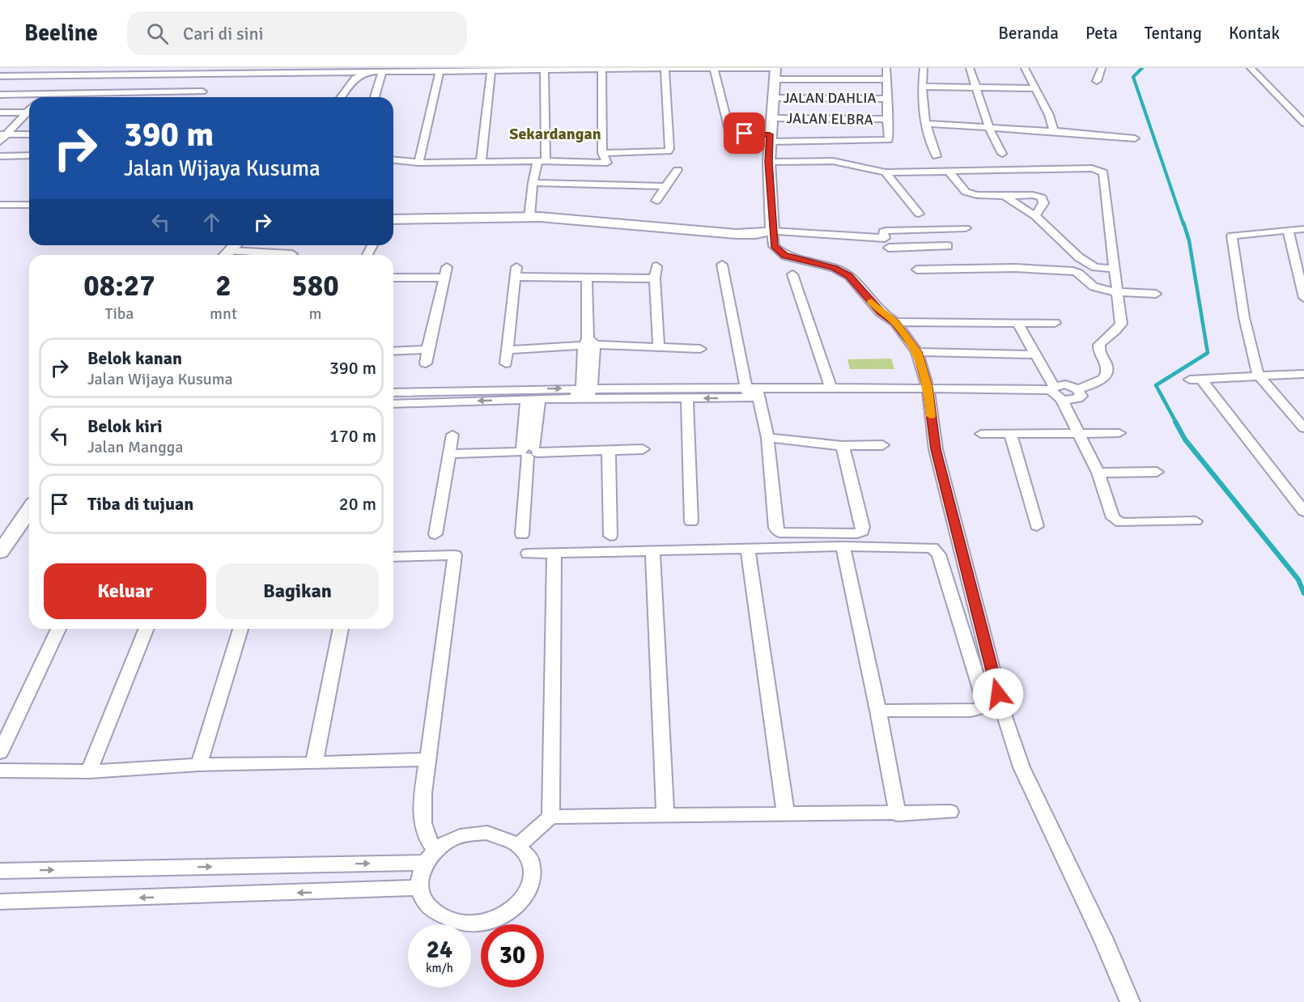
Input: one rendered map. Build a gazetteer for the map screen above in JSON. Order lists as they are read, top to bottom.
{
  "streets": {
    "street": ["JALAN DAHLIA", "JALAN ELBRA"]
  },
  "districts": ["Sekardangan"],
  "page": {
    "header": "Beeline",
    "search": "Cari di sini",
    "nav": [
      "Beranda",
      "Peta",
      "Tentang",
      "Kontak"
    ],
    "turn": ["390 m", "Jalan Wijaya Kusuma"],
    "eta": [
      "08:27",
      "Tiba",
      "2",
      "mnt",
      "580",
      "m"
    ],
    "list": [
      {
        "name": "Belok kanan",
        "note": "Jalan Wijaya Kusuma",
        "value": "390 m"
      },
      {
        "name": "Belok kiri",
        "note": "Jalan Mangga",
        "value": "170 m"
      },
      {
        "name": "Tiba di tujuan",
        "value": "20 m"
      }
    ],
    "buttons": ["Keluar", "Bagikan"],
    "speed": "24 km/h",
    "limit": "30"
  }
}
